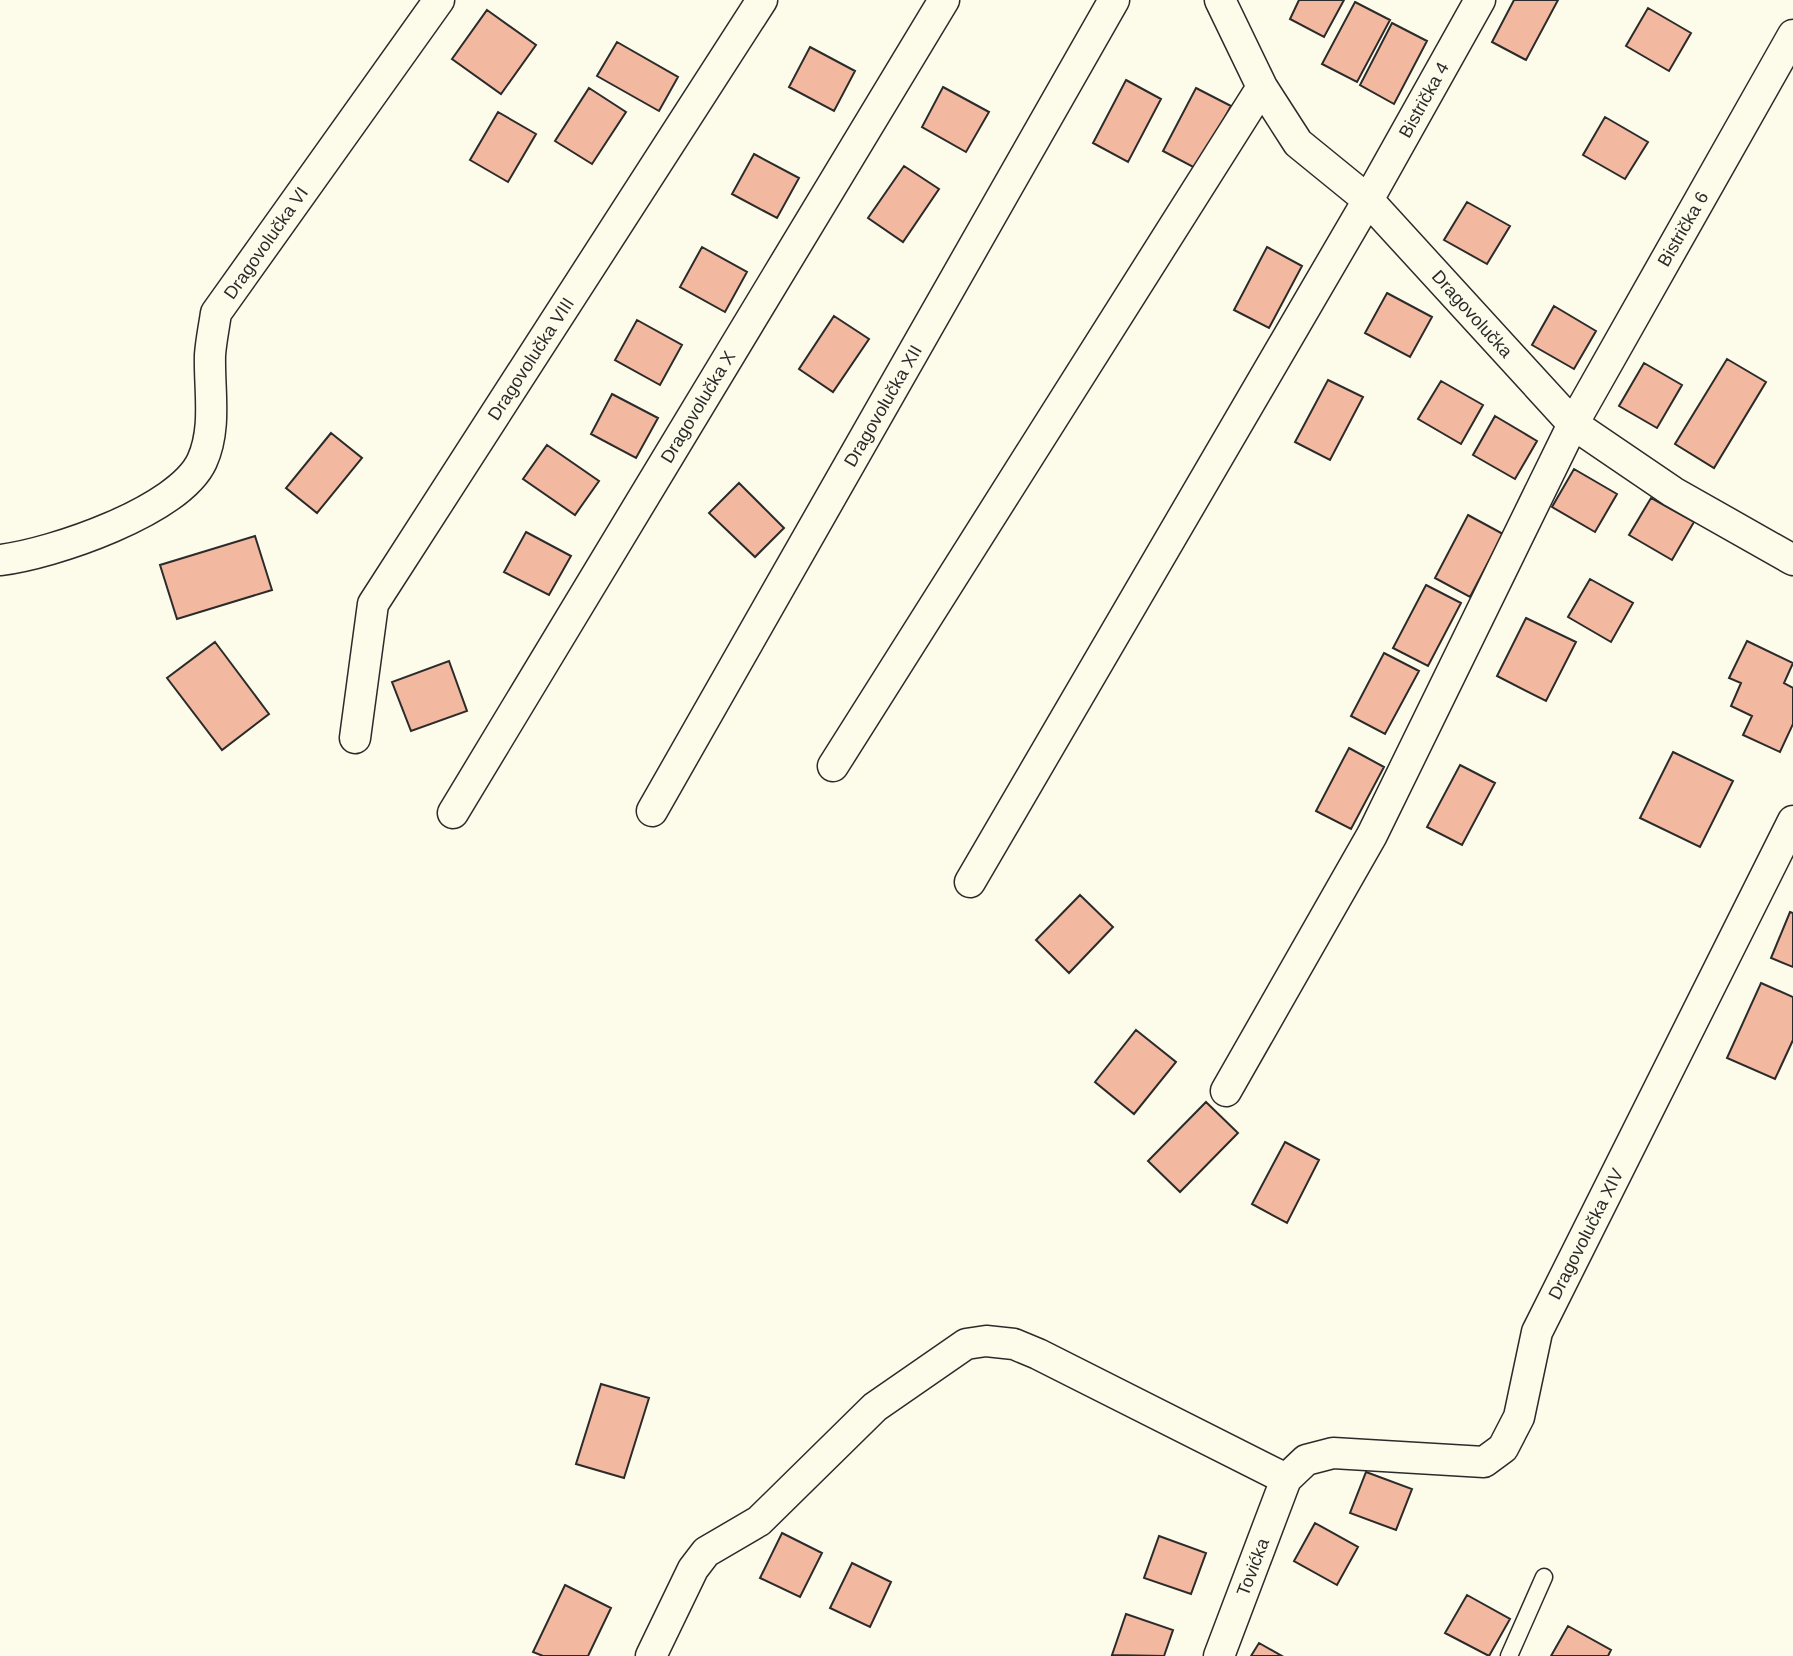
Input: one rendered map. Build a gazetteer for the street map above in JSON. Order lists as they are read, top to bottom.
{
  "streets": {
    "street": [
      "Bistrička 4",
      "Bistrička 6",
      "Dragovolučka VI",
      "Dragovolučka",
      "Dragovolučka VIII",
      "Dragovolučka XII",
      "Dragovolučka X",
      "Dragovolučka XIV",
      "Tovićka"
    ]
  },
  "crossings": [
    ["Bistrička 4", "Dragovolučka"],
    ["Bistrička 6", "Dragovolučka"],
    ["Dragovolučka XIV", "Tovićka"]
  ]
}
